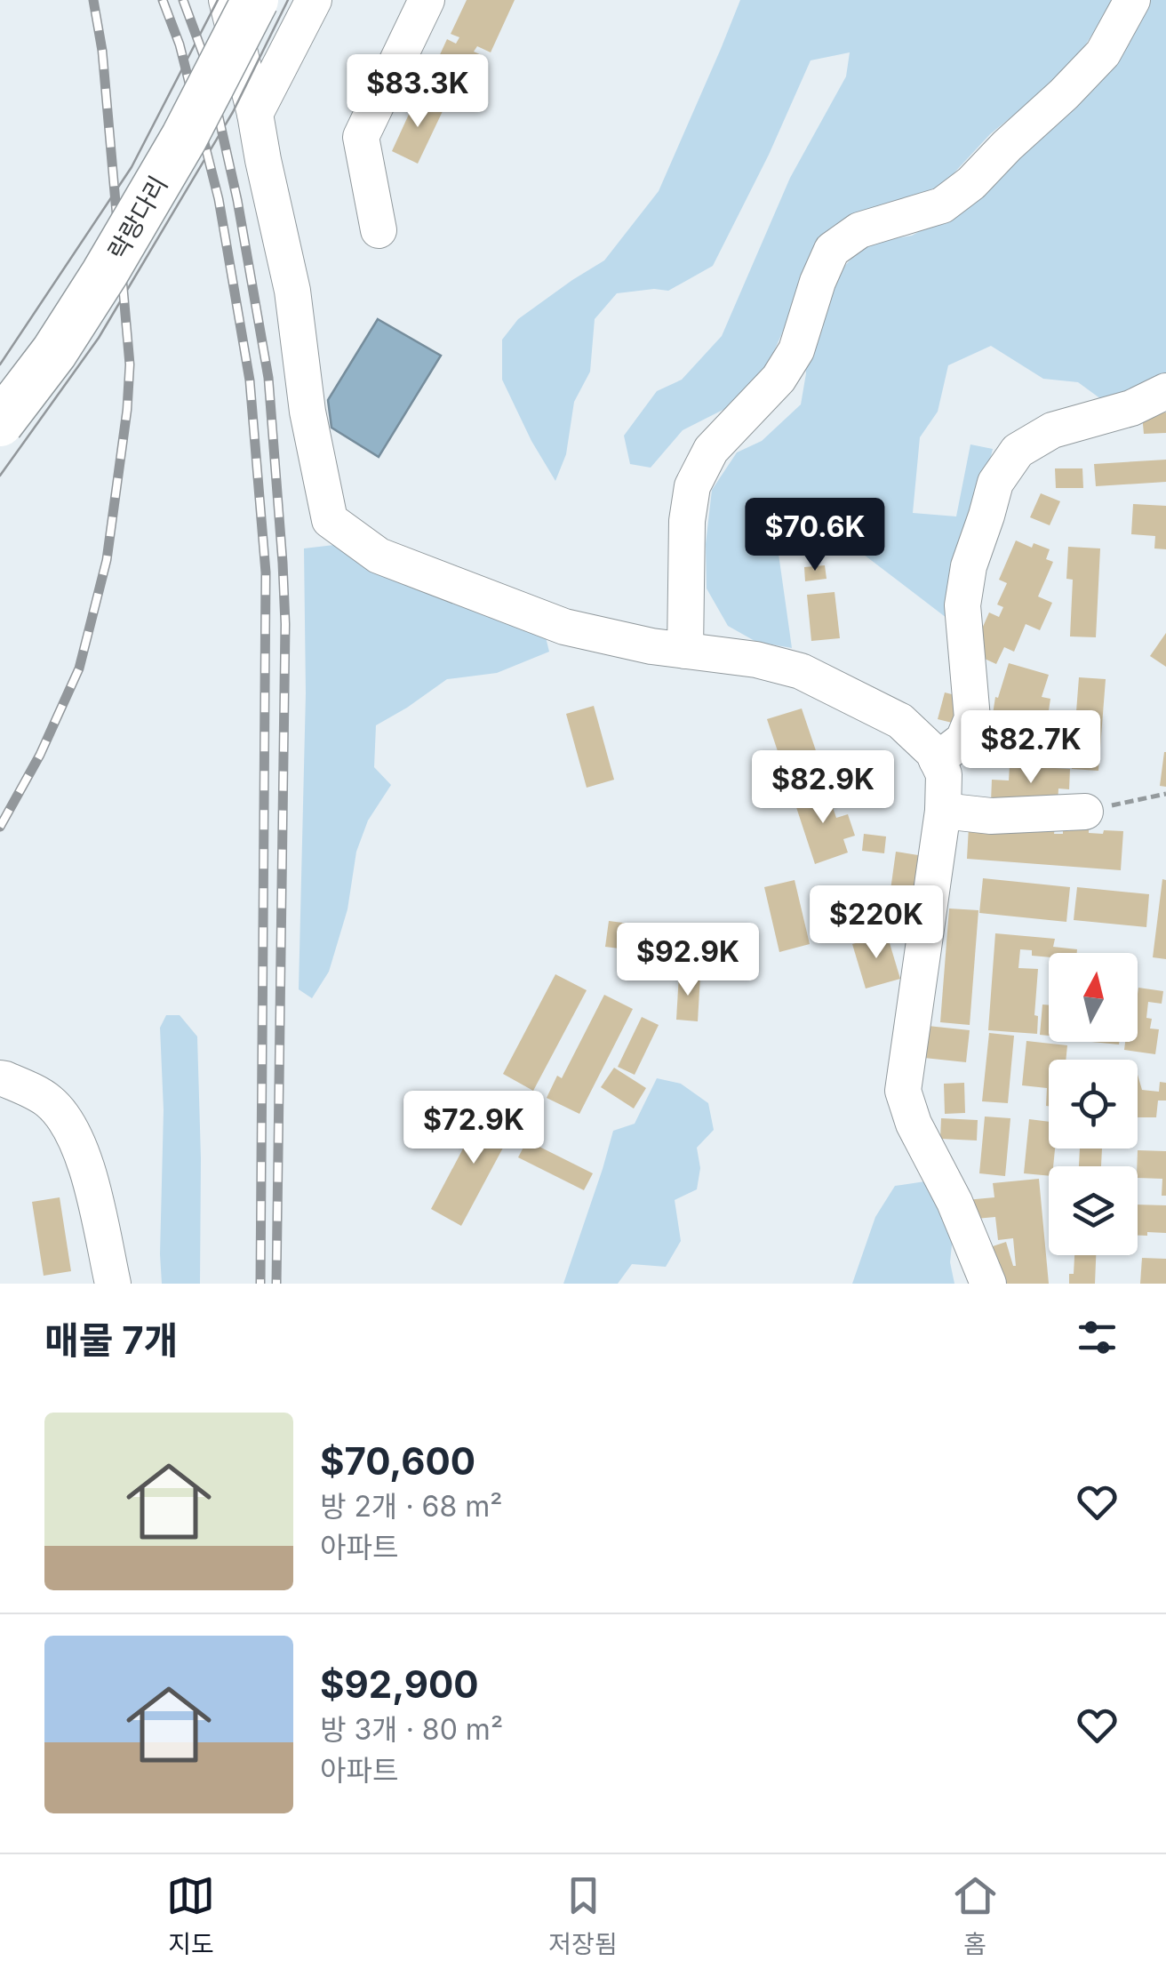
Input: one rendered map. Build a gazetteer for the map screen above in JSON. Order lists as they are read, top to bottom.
{
  "streets": {
    "main road": ["락랑다리"]
  },
  "north": "top",
  "page": {
    "price": [
      "$83.3K",
      "$70.6K",
      "$82.7K",
      "$82.9K",
      "$220K",
      "$92.9K",
      "$72.9K"
    ],
    "heading": "매물 7개",
    "list": [
      {
        "name": "$70,600",
        "note": "방 2개 · 68 m² · 아파트"
      },
      {
        "name": "$92,900",
        "note": "방 3개 · 80 m² · 아파트"
      }
    ],
    "tabs": ["지도", "저장됨", "홈"]
  }
}
